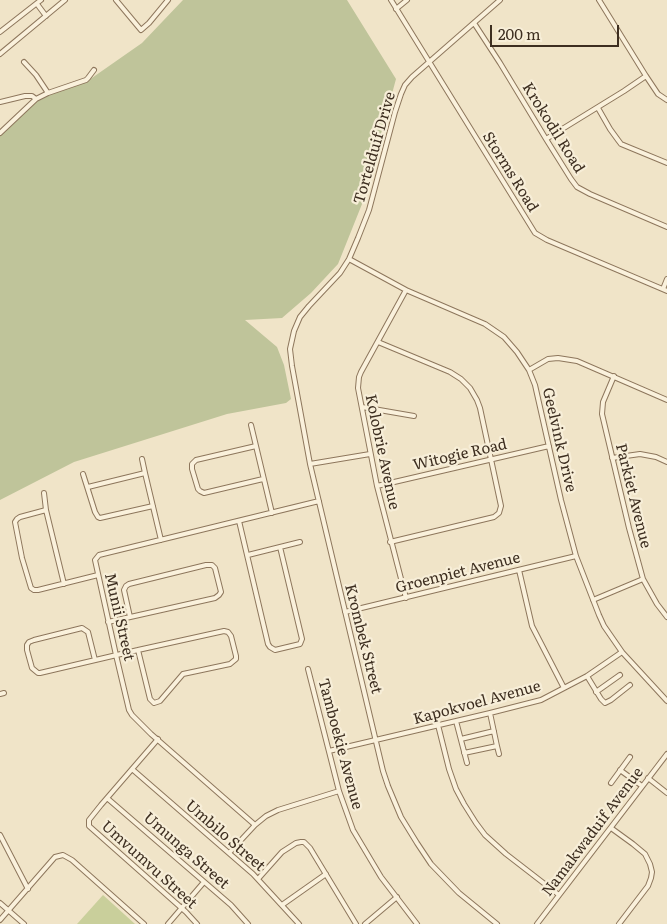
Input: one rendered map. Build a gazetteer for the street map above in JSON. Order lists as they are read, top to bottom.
{
  "streets": {
    "street": [
      "Krokodil Road",
      "Tortelduif Drive",
      "Storms Road",
      "Geelvink Drive",
      "Kolobrie Avenue",
      "Witogie Road",
      "Parkiet Avenue",
      "Groenpiet Avenue",
      "Munii Street",
      "Krombek Street",
      "Kapokvoel Avenue",
      "Tamboekie Avenue",
      "Namakwaduif Avenue",
      "Umbilo Street",
      "Umunga Street",
      "Umvumvu Street"
    ]
  },
  "crossings": [
    ["Krokodil Road", "Tortelduif Drive"],
    ["Tortelduif Drive", "Storms Road"],
    ["Tortelduif Drive", "Geelvink Drive"],
    ["Tortelduif Drive", "Krombek Street"],
    ["Geelvink Drive", "Kolobrie Avenue"],
    ["Geelvink Drive", "Witogie Road"],
    ["Geelvink Drive", "Groenpiet Avenue"],
    ["Geelvink Drive", "Kapokvoel Avenue"],
    ["Kolobrie Avenue", "Witogie Road"],
    ["Kolobrie Avenue", "Groenpiet Avenue"],
    ["Groenpiet Avenue", "Krombek Street"],
    ["Munii Street", "Krombek Street"],
    ["Krombek Street", "Kapokvoel Avenue"],
    ["Kapokvoel Avenue", "Tamboekie Avenue"],
    ["Umunga Street", "Umvumvu Street"]
  ],
  "scale_bar": "200 m"
}
